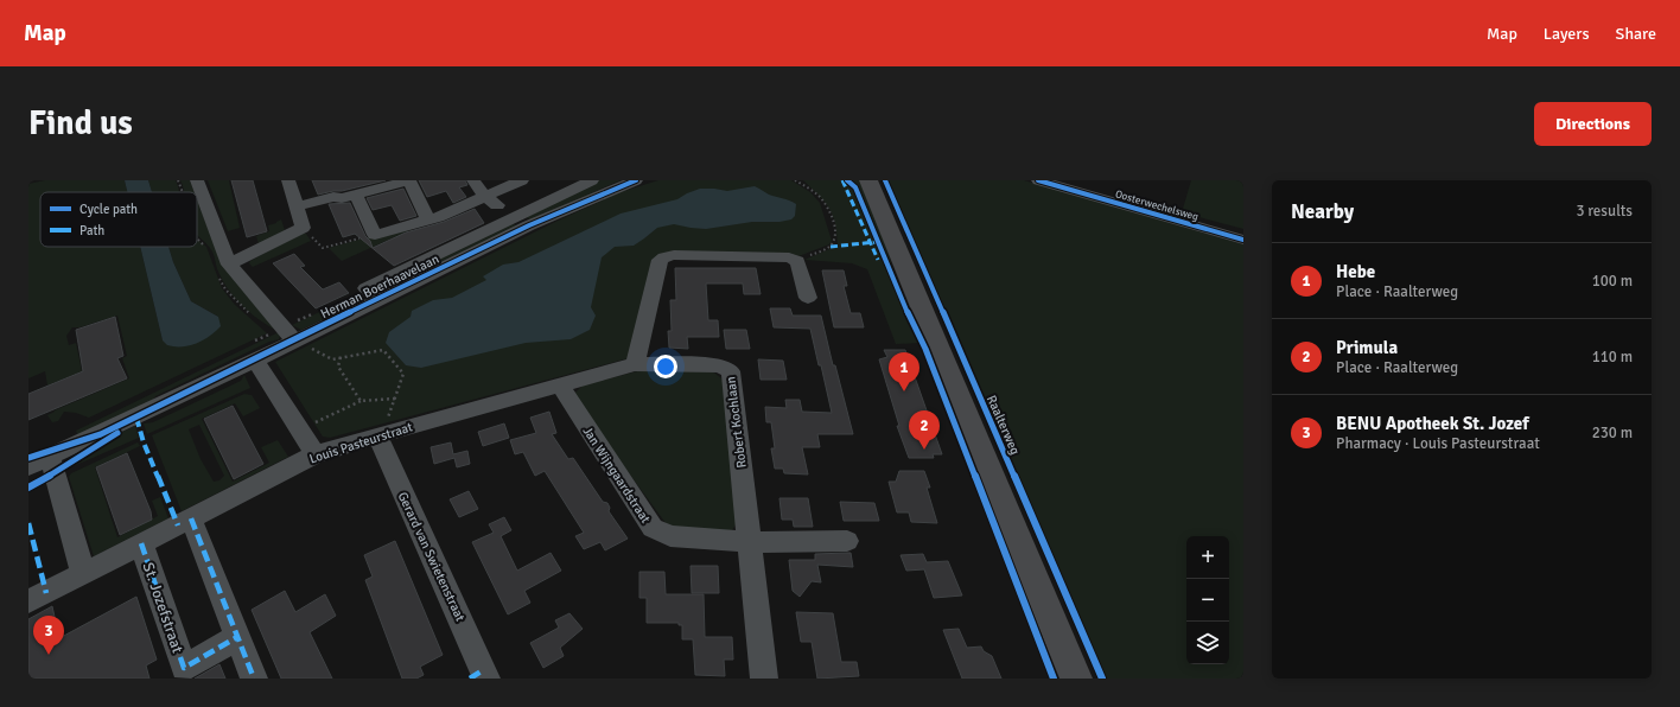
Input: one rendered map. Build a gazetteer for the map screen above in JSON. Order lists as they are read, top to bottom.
{
  "streets": {
    "street": [
      "Oosterwechelsweg",
      "Herman Boerhaavelaan",
      "Robert Kochlaan",
      "Louis Pasteurstraat",
      "Jan Wijngaardstraat",
      "Gerard van Swietenstraat",
      "St. Jozefstraat"
    ],
    "cycle path": ["Raalterweg"]
  },
  "crossings": [
    ["Robert Kochlaan", "Louis Pasteurstraat"],
    ["Robert Kochlaan", "Jan Wijngaardstraat"],
    ["Louis Pasteurstraat", "Jan Wijngaardstraat"],
    ["Louis Pasteurstraat", "Gerard van Swietenstraat"],
    ["Louis Pasteurstraat", "St. Jozefstraat"]
  ],
  "legend": ["Cycle path", "Path"],
  "page": {
    "header": "Map",
    "nav": ["Map", "Layers", "Share"],
    "buttons": "Directions",
    "title": "Find us",
    "heading": ["Nearby", "3 results"],
    "list": [
      {
        "mark": "1",
        "name": "Hebe",
        "note": "Place · Raalterweg",
        "value": "100 m"
      },
      {
        "mark": "2",
        "name": "Primula",
        "note": "Place · Raalterweg",
        "value": "110 m"
      },
      {
        "mark": "3",
        "name": "BENU Apotheek St. Jozef",
        "note": "Pharmacy · Louis Pasteurstraat",
        "value": "230 m"
      }
    ],
    "pins": ["1", "2", "3"],
    "map_buttons": ["+", "−"]
  }
}
